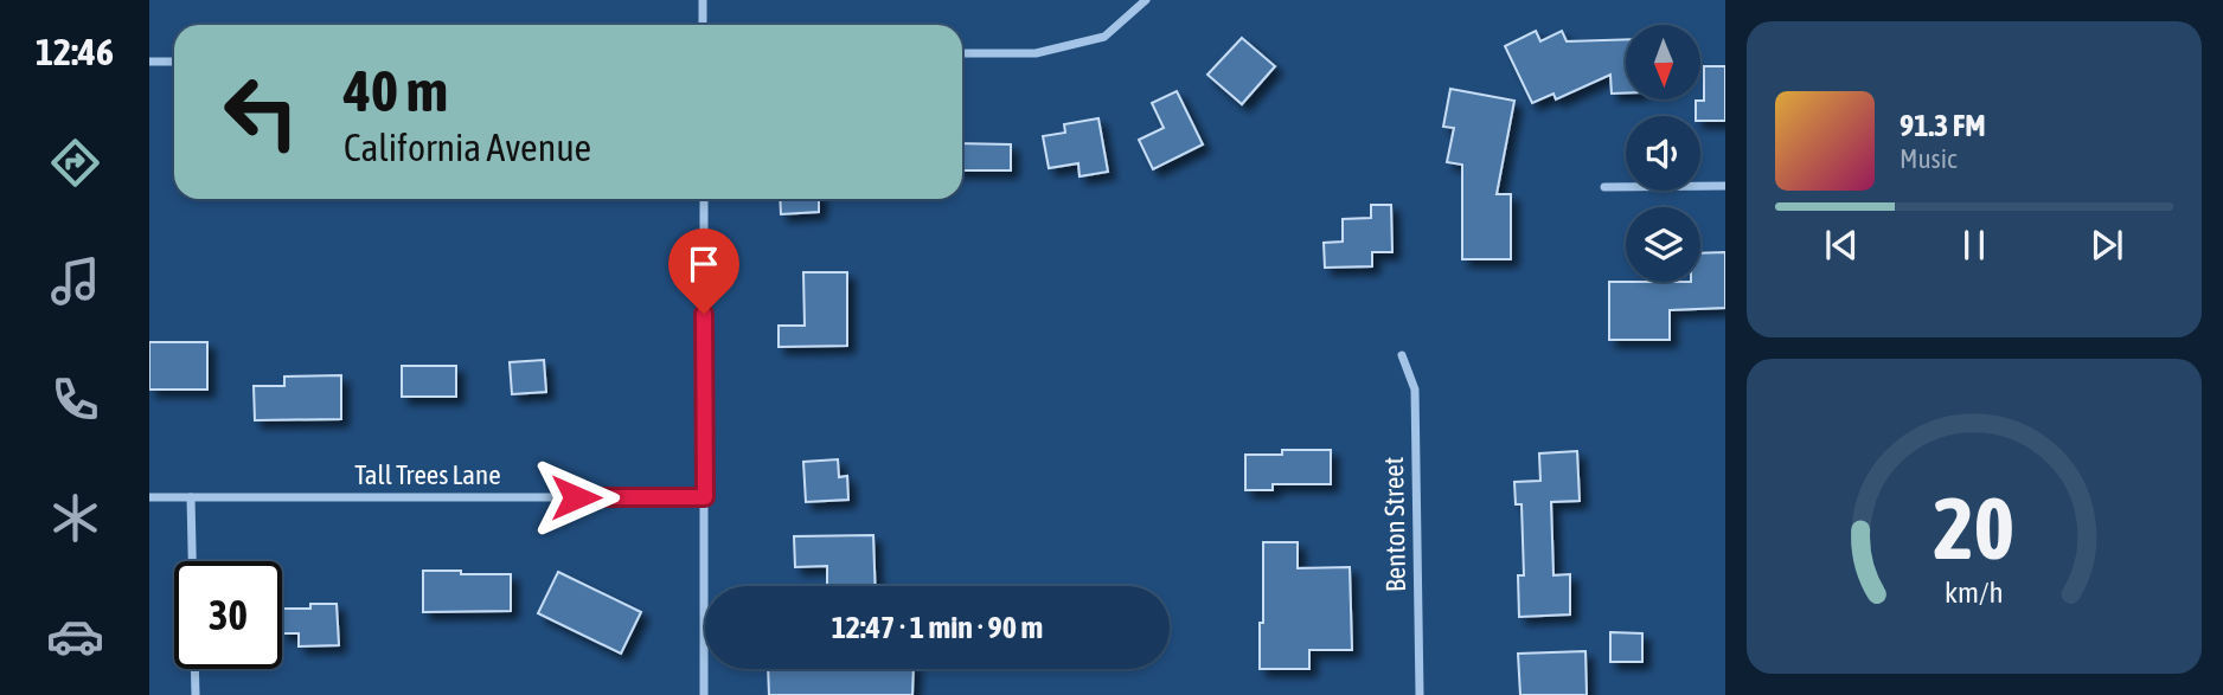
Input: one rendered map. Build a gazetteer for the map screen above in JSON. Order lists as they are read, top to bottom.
{
  "streets": {
    "street": ["Tall Trees Lane", "Benton Street"]
  },
  "north": "bottom",
  "page": {
    "tabs": "12:46",
    "turn": ["40 m", "California Avenue"],
    "song": ["91.3 FM", "Music"],
    "limit": "30",
    "trip": "12:47 · 1 min · 90 m",
    "gauge": ["20", "km/h"]
  }
}
